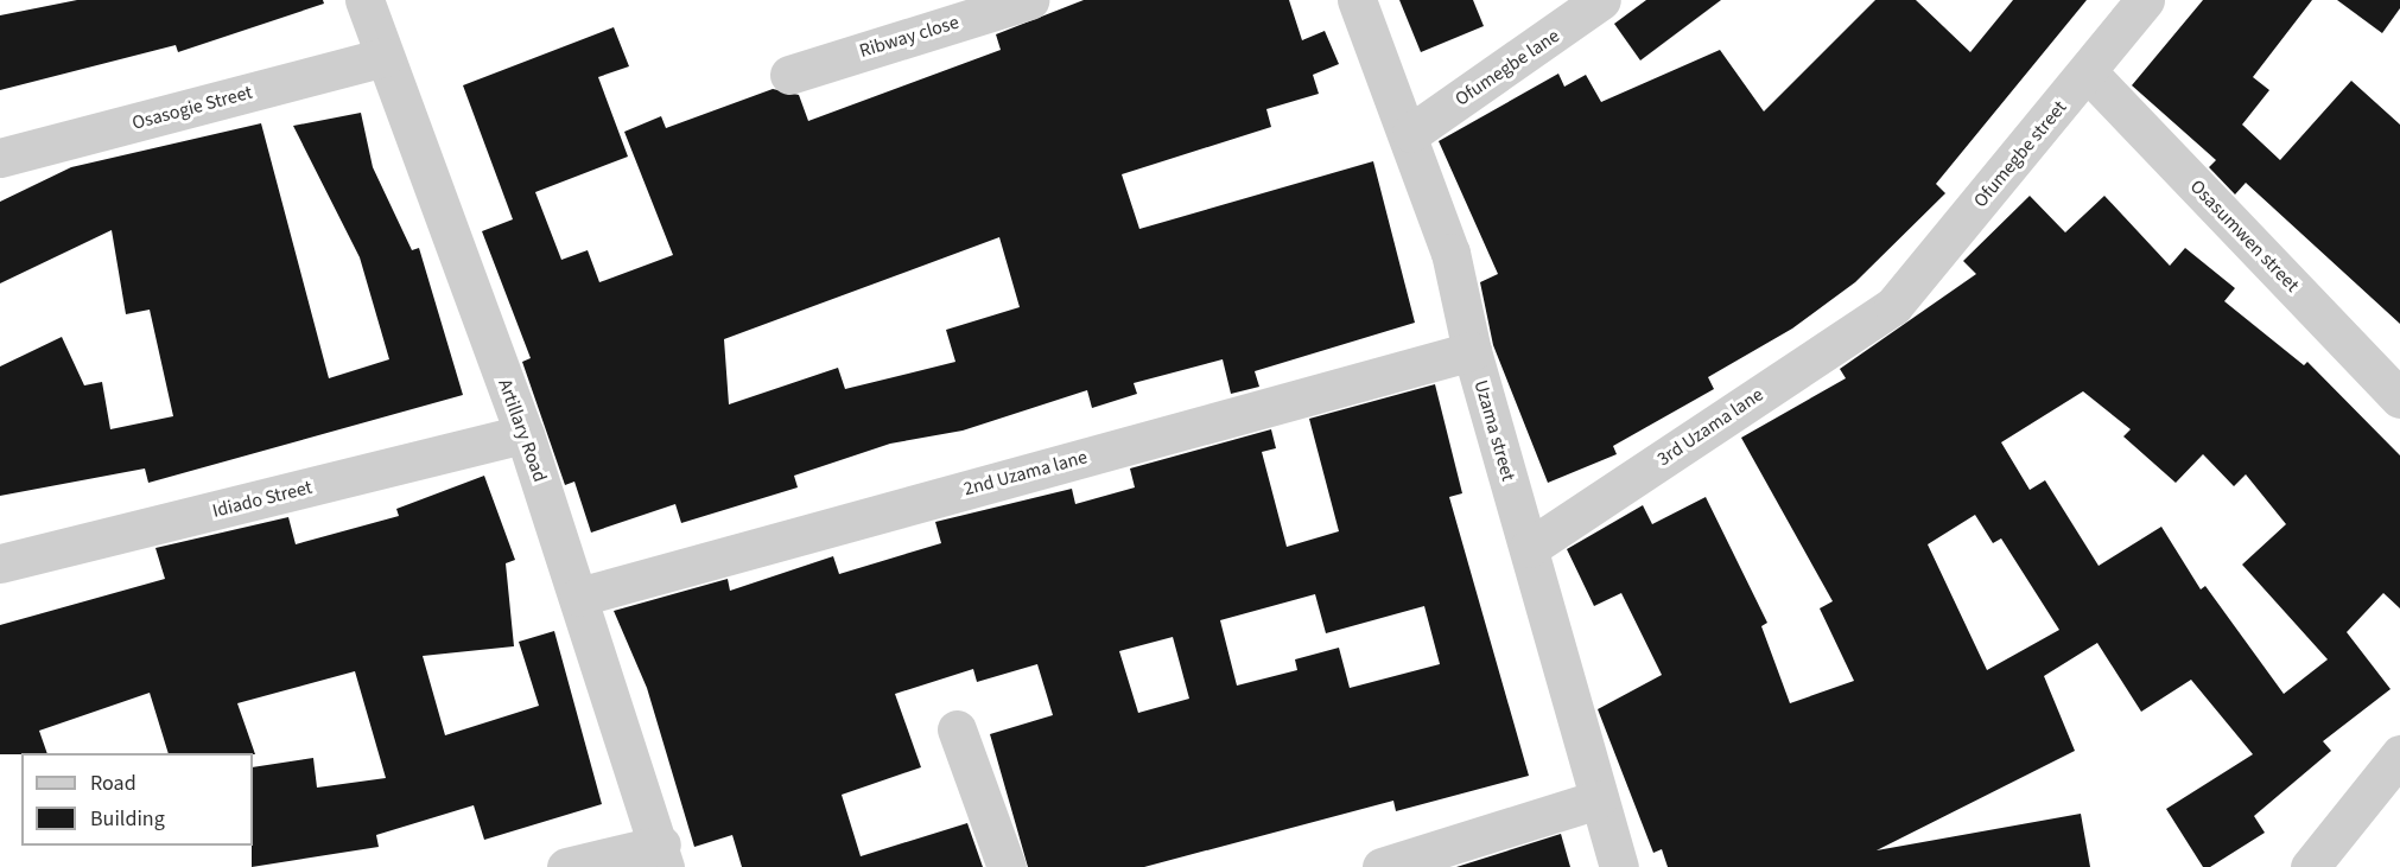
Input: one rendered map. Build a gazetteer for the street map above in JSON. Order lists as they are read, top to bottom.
{
  "streets": {
    "street": [
      "Ribway close",
      "Ofumegbe lane",
      "Osasogie Street",
      "Ofumegbe street",
      "Osasumwen street",
      "3rd Uzama lane",
      "Artillary Road",
      "Uzama street",
      "2nd Uzama lane",
      "Idiado Street"
    ]
  },
  "crossings": [
    ["Ofumegbe lane", "Uzama street"],
    ["Osasogie Street", "Artillary Road"],
    ["Ofumegbe street", "Osasumwen street"],
    ["Ofumegbe street", "3rd Uzama lane"],
    ["3rd Uzama lane", "Uzama street"],
    ["Artillary Road", "2nd Uzama lane"],
    ["Artillary Road", "Idiado Street"],
    ["Uzama street", "2nd Uzama lane"]
  ],
  "legend": ["Road", "Building"]
}
